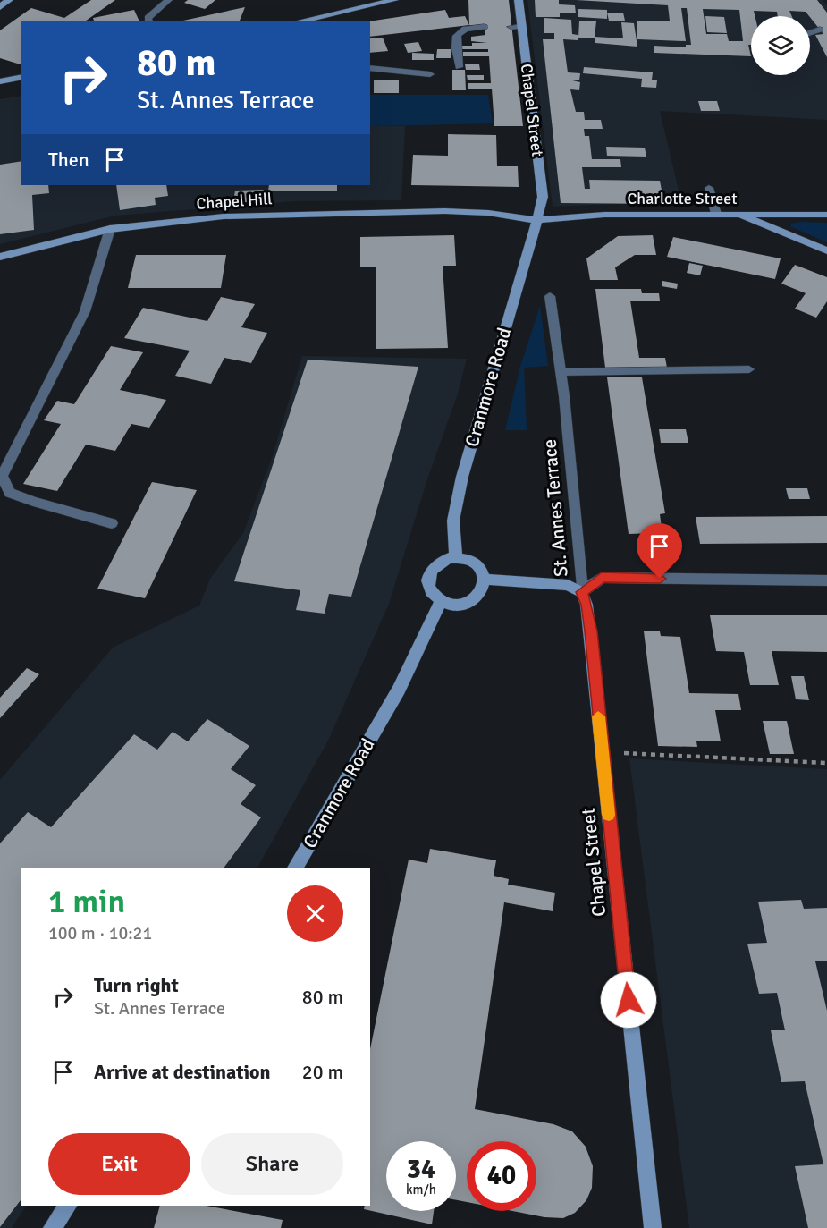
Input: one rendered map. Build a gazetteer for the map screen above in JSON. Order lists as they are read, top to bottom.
{
  "streets": {
    "street": [
      "Chapel Street",
      "Charlotte Street",
      "Chapel Hill",
      "Cranmore Road",
      "St. Annes Terrace"
    ]
  },
  "crossings": [
    ["Chapel Street", "Charlotte Street"],
    ["Chapel Street", "Chapel Hill"],
    ["Chapel Street", "Cranmore Road"],
    ["Chapel Street", "St. Annes Terrace"],
    ["Charlotte Street", "Chapel Hill"],
    ["Charlotte Street", "Cranmore Road"],
    ["Chapel Hill", "Cranmore Road"]
  ],
  "page": {
    "turn": ["80 m", "St. Annes Terrace"],
    "then": "Then",
    "heading": ["1 min", "100 m · 10:21"],
    "list": [
      {
        "name": "Turn right",
        "note": "St. Annes Terrace",
        "value": "80 m"
      },
      {
        "name": "Arrive at destination",
        "value": "20 m"
      }
    ],
    "buttons": ["Exit", "Share"],
    "speed": "34 km/h",
    "limit": "40"
  }
}
